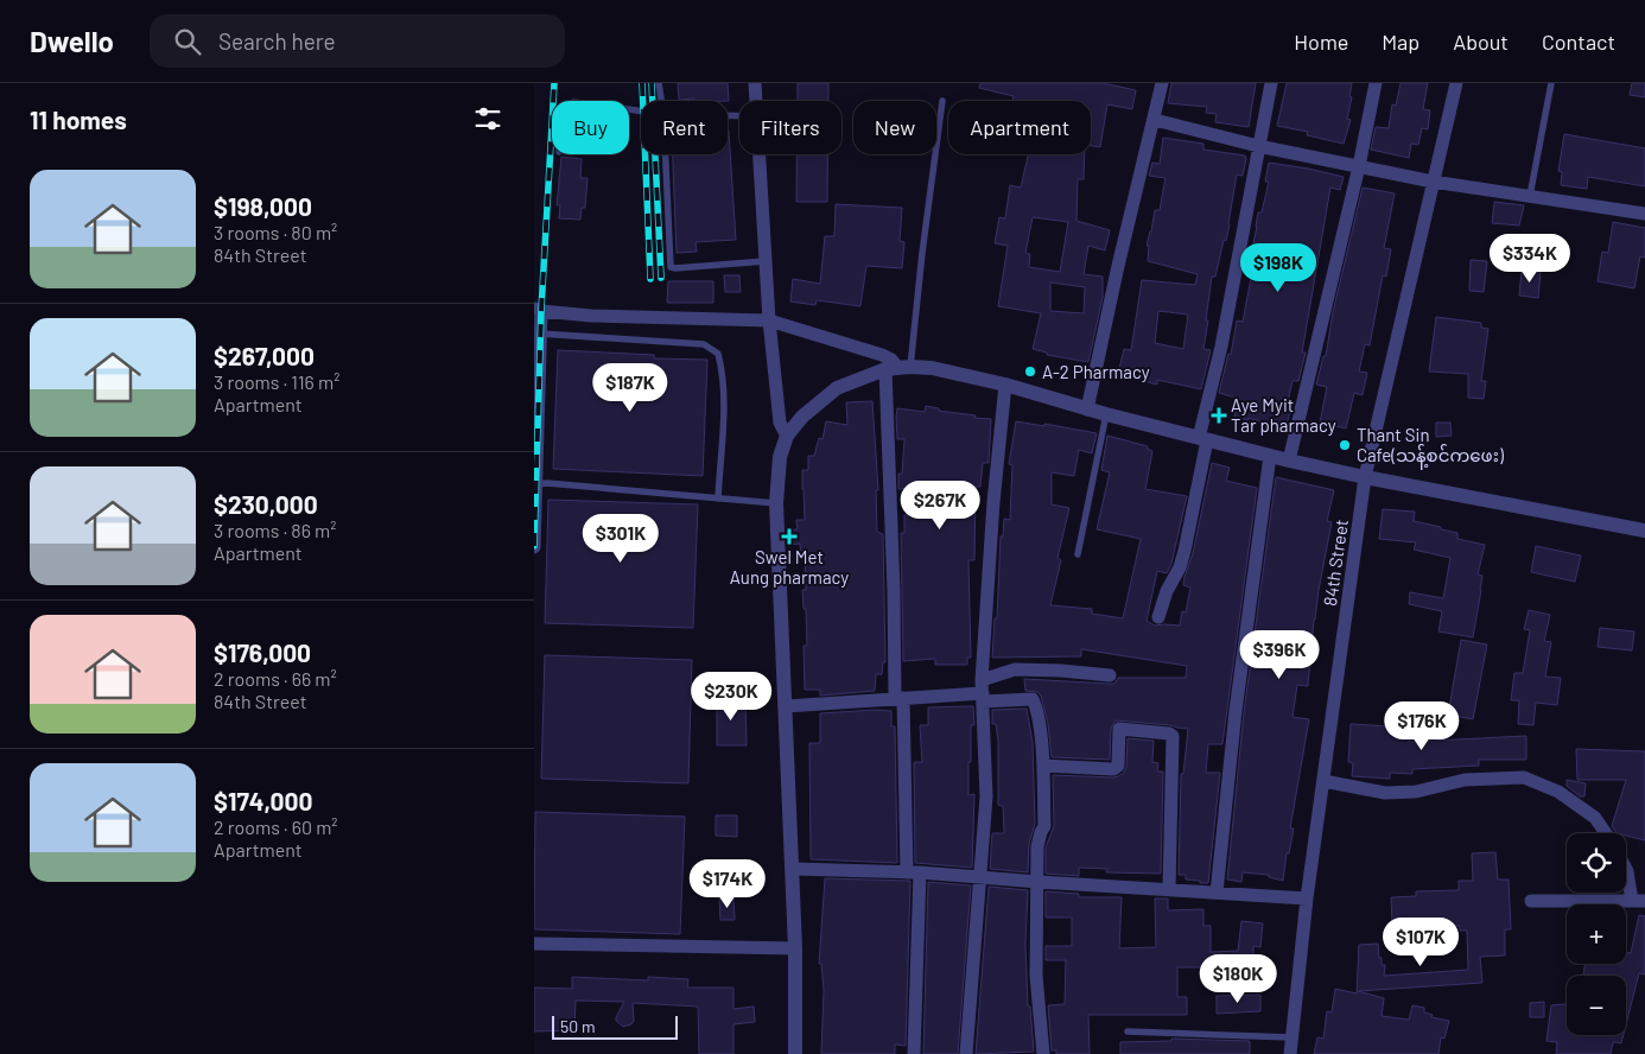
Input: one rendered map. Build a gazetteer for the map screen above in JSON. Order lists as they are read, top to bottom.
{
  "streets": {
    "street": ["84th Street"]
  },
  "places": {
    "other": ["A-2 Pharmacy", "Thant Sin Cafe(သန့်စင်ကဖေး)"],
    "health": ["Aye Myit Tar pharmacy", "Swel Met Aung pharmacy"]
  },
  "scale_bar": "50 m",
  "page": {
    "header": "Dwello",
    "search": "Search here",
    "nav": [
      "Home",
      "Map",
      "About",
      "Contact"
    ],
    "heading": "11 homes",
    "chip": [
      "Buy",
      "Rent",
      "Filters",
      "New",
      "Apartment"
    ],
    "list": [
      {
        "name": "$198,000",
        "note": "3 rooms · 80 m² · 84th Street"
      },
      {
        "name": "$267,000",
        "note": "3 rooms · 116 m² · Apartment"
      },
      {
        "name": "$230,000",
        "note": "3 rooms · 86 m² · Apartment"
      },
      {
        "name": "$176,000",
        "note": "2 rooms · 66 m² · 84th Street"
      },
      {
        "name": "$174,000",
        "note": "2 rooms · 60 m² · Apartment"
      }
    ],
    "price": [
      "$334K",
      "$198K",
      "$187K",
      "$267K",
      "$301K",
      "$396K",
      "$230K",
      "$176K",
      "$174K",
      "$107K",
      "$180K"
    ],
    "map_buttons": ["+", "−"],
    "scale": "50 m"
  }
}
